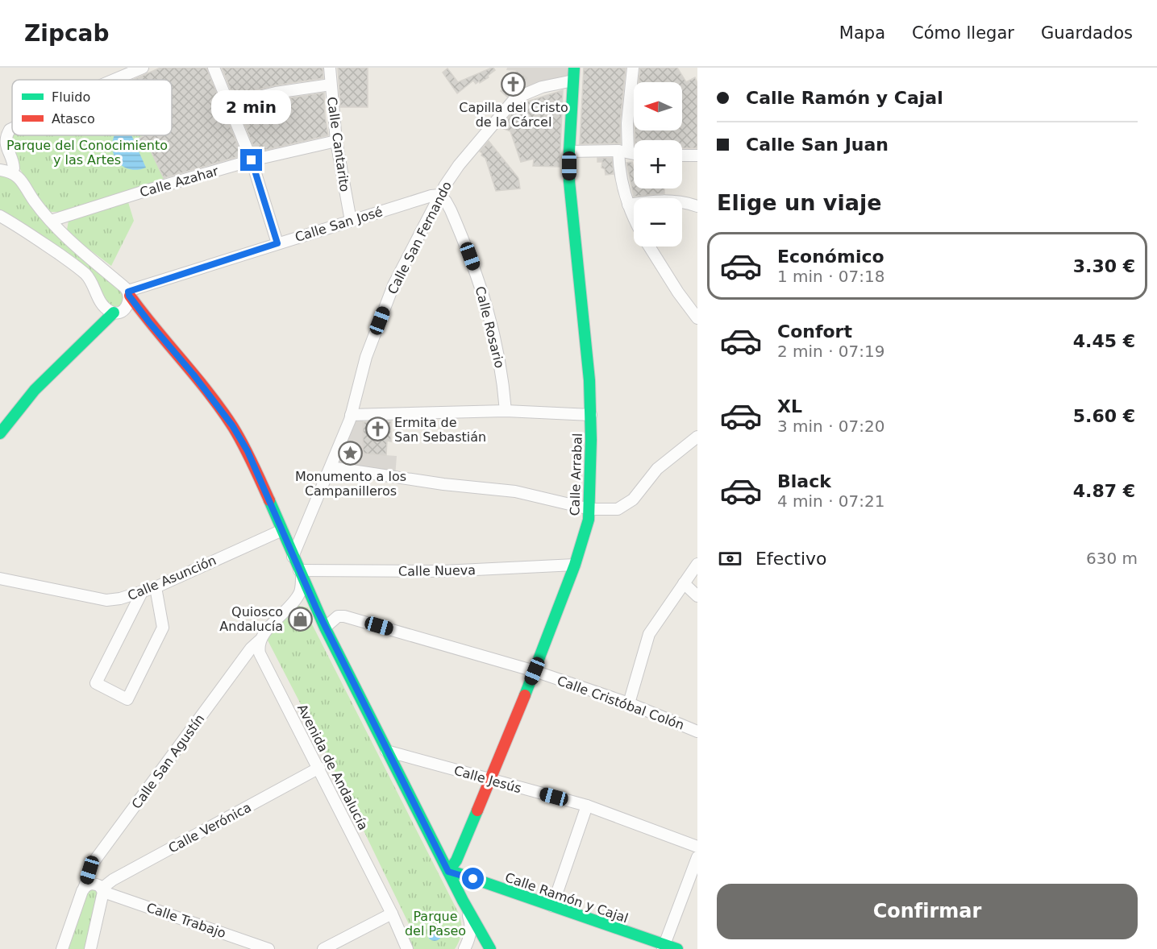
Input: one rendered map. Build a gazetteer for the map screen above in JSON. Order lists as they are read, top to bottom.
{
  "streets": {
    "street": [
      "Calle Cantarito",
      "Calle Azahar",
      "Calle San José",
      "Calle San Fernando",
      "Calle Rosario",
      "Calle Arrabal",
      "Calle Nueva",
      "Calle Asunción",
      "Calle Cristóbal Colón",
      "Calle San Agustín",
      "Avenida de Andalucía",
      "Calle Jesús",
      "Calle Verónica",
      "Calle Ramón y Cajal",
      "Calle Trabajo"
    ]
  },
  "crossings": [
    ["Calle Cantarito", "Calle Azahar"],
    ["Calle Cantarito", "Calle San José"],
    ["Calle San José", "Calle San Fernando"],
    ["Calle San José", "Calle Rosario"],
    ["Calle San Fernando", "Calle Rosario"],
    ["Calle San Fernando", "Calle Arrabal"],
    ["Calle Arrabal", "Calle Nueva"],
    ["Calle Arrabal", "Calle Cristóbal Colón"],
    ["Calle Arrabal", "Calle Jesús"],
    ["Calle Arrabal", "Calle Ramón y Cajal"],
    ["Calle San Agustín", "Avenida de Andalucía"],
    ["Calle San Agustín", "Calle Trabajo"],
    ["Avenida de Andalucía", "Calle Verónica"],
    ["Calle Verónica", "Calle Trabajo"]
  ],
  "parks": ["Parque del Conocimiento y las Artes", "Parque del Paseo"],
  "places": {
    "church": ["Capilla del Cristo de la Cárcel", "Ermita de San Sebastián"],
    "place": ["Monumento a los Campanilleros"],
    "shop": ["Quiosco Andalucía"]
  },
  "legend": ["Fluido", "Atasco"],
  "north": "left",
  "page": {
    "header": "Zipcab",
    "nav": ["Mapa", "Cómo llegar", "Guardados"],
    "banner": ["Calle Ramón y Cajal", "Calle San Juan"],
    "map_buttons": ["+", "−"],
    "bubble": "2 min",
    "heading": "Elige un viaje",
    "list": [
      {
        "name": "Económico",
        "note": "1 min · 07:18",
        "value": "3.30 €"
      },
      {
        "name": "Confort",
        "note": "2 min · 07:19",
        "value": "4.45 €"
      },
      {
        "name": "XL",
        "note": "3 min · 07:20",
        "value": "5.60 €"
      },
      {
        "name": "Black",
        "note": "4 min · 07:21",
        "value": "4.87 €"
      }
    ],
    "pay": ["Efectivo", "630 m"],
    "buttons": "Confirmar"
  }
}
